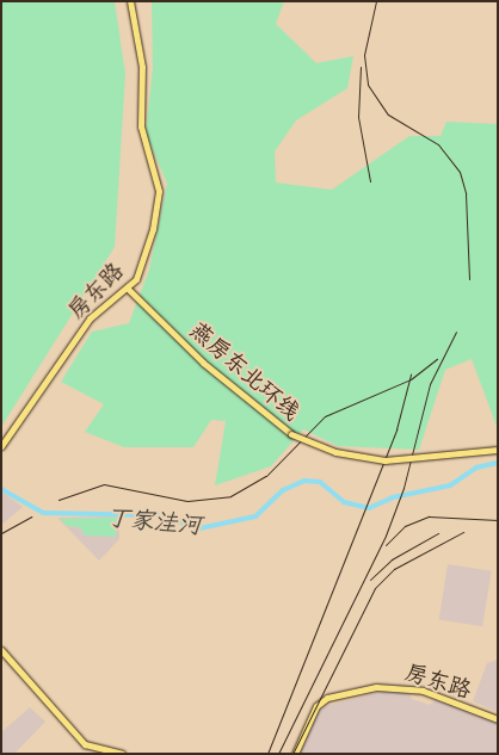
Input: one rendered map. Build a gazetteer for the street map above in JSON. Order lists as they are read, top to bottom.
{
  "streets": {
    "main road": ["房东路", "燕房东北环线"]
  },
  "crossings": [
    ["房东路", "燕房东北环线"]
  ],
  "water": ["丁家洼河"]
}
